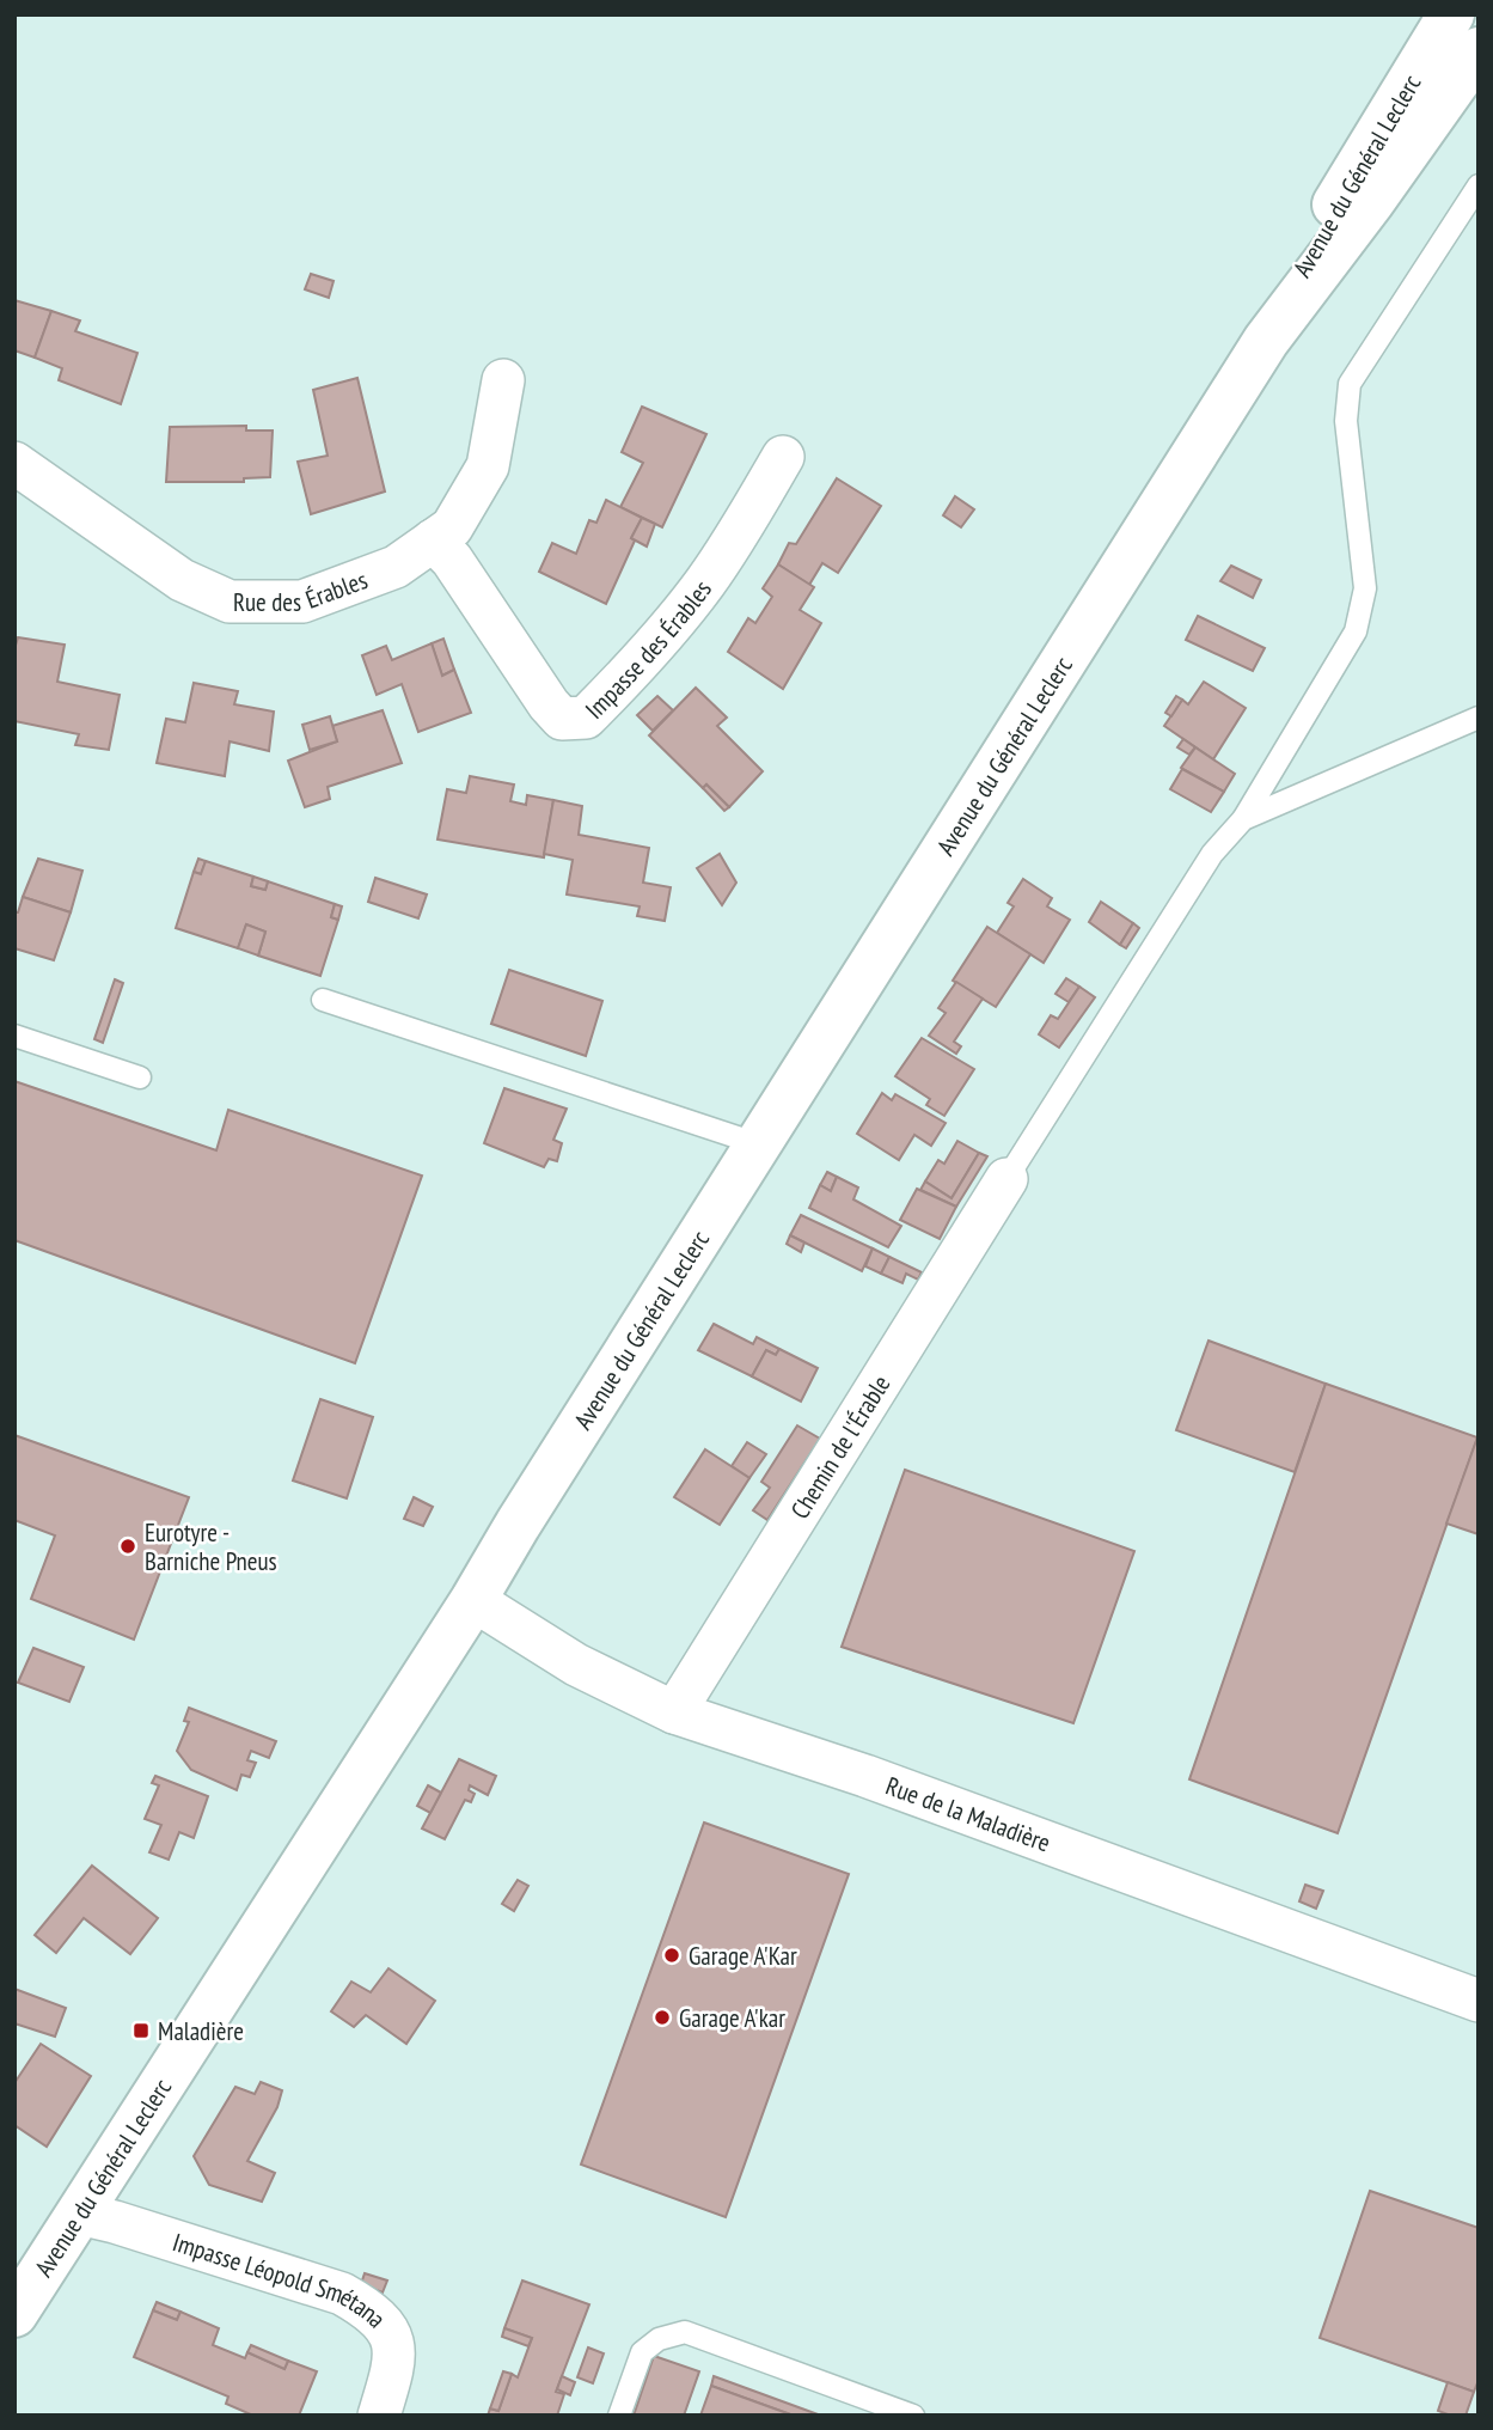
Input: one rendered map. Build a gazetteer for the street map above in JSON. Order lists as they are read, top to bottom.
{
  "streets": {
    "main road": ["Avenue du Général Leclerc"],
    "street": [
      "Rue des Érables",
      "Impasse des Érables",
      "Chemin de l'Érable",
      "Rue de la Maladière",
      "Impasse Léopold Smétana"
    ]
  },
  "crossings": [
    ["Avenue du Général Leclerc", "Rue de la Maladière"],
    ["Avenue du Général Leclerc", "Impasse Léopold Smétana"],
    ["Rue des Érables", "Impasse des Érables"],
    ["Chemin de l'Érable", "Rue de la Maladière"]
  ],
  "places": {
    "other": ["Eurotyre - Barniche Pneus", "Garage A'Kar", "Garage A'kar"],
    "transit": ["Maladière"]
  }
}
